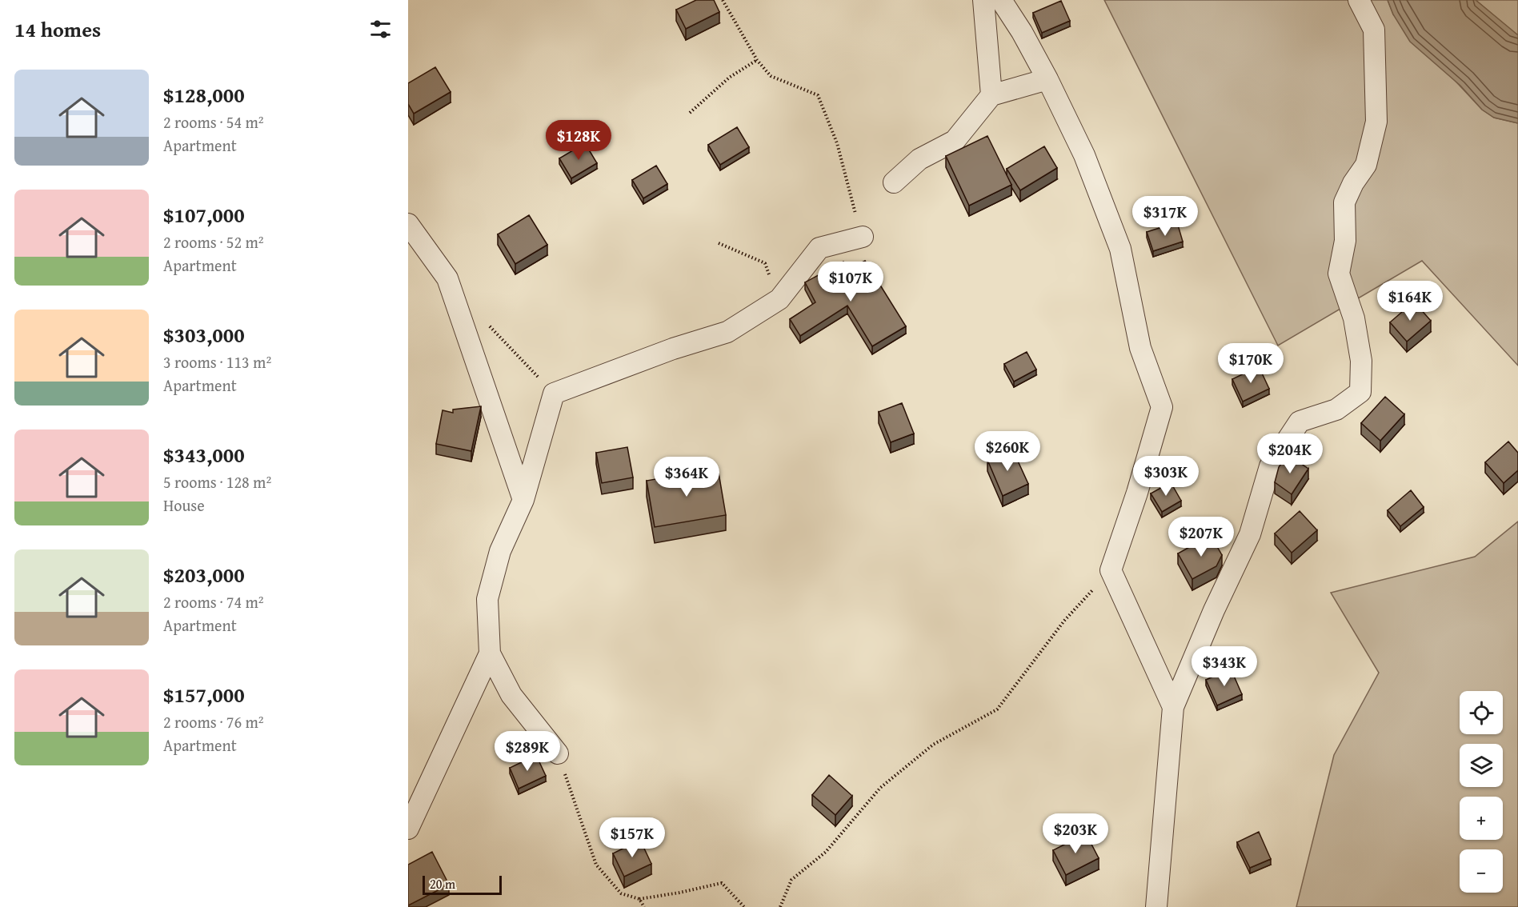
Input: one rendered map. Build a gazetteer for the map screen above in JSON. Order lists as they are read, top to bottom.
{
  "scale_bar": "20 m",
  "page": {
    "heading": "14 homes",
    "list": [
      {
        "name": "$128,000",
        "note": "2 rooms · 54 m² · Apartment"
      },
      {
        "name": "$107,000",
        "note": "2 rooms · 52 m² · Apartment"
      },
      {
        "name": "$303,000",
        "note": "3 rooms · 113 m² · Apartment"
      },
      {
        "name": "$343,000",
        "note": "5 rooms · 128 m² · House"
      },
      {
        "name": "$203,000",
        "note": "2 rooms · 74 m² · Apartment"
      },
      {
        "name": "$157,000",
        "note": "2 rooms · 76 m² · Apartment"
      }
    ],
    "price": [
      "$128K",
      "$317K",
      "$107K",
      "$164K",
      "$170K",
      "$260K",
      "$204K",
      "$303K",
      "$364K",
      "$207K",
      "$343K",
      "$289K",
      "$203K",
      "$157K"
    ],
    "map_buttons": ["+", "−"],
    "scale": "20 m"
  }
}
